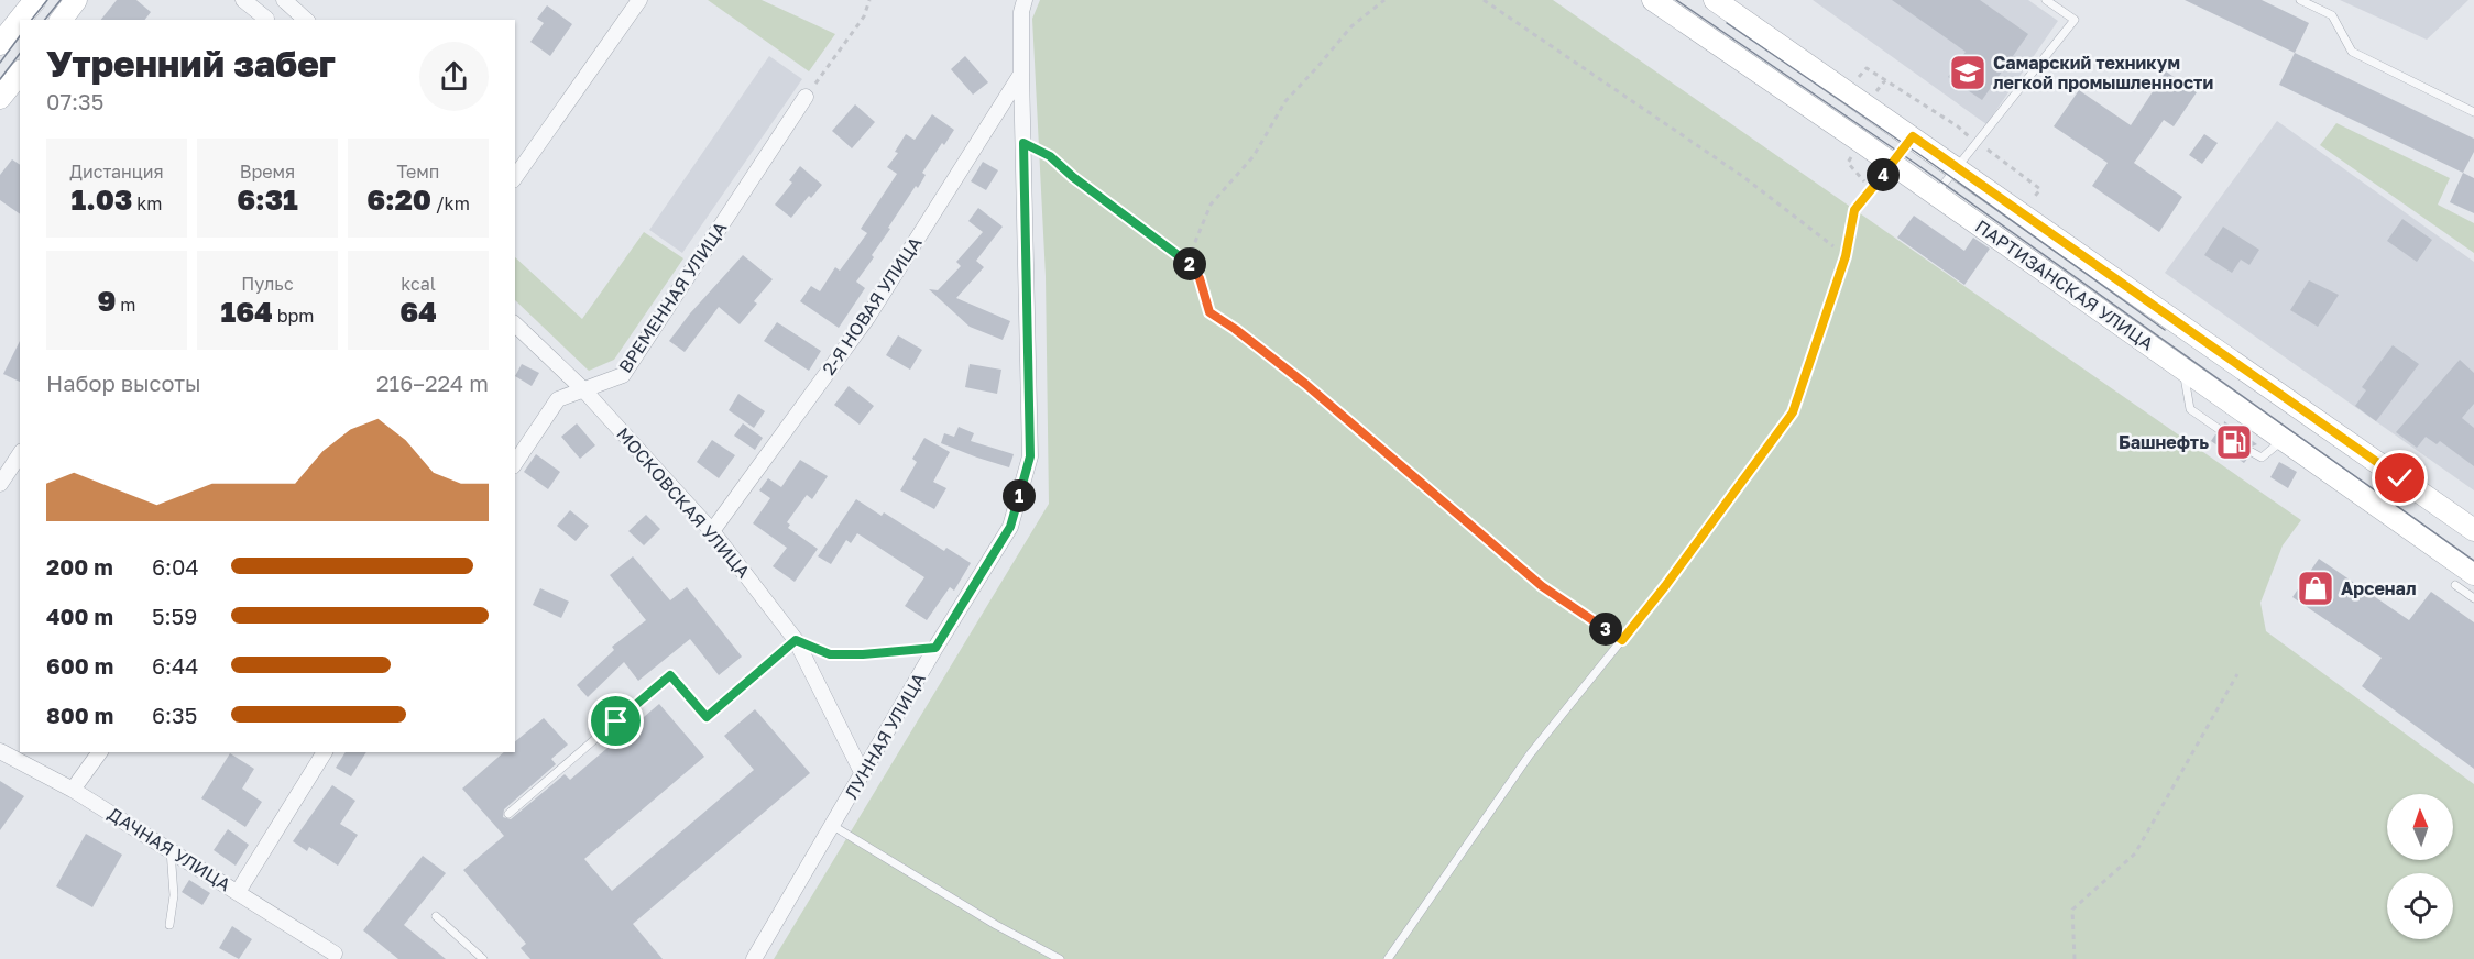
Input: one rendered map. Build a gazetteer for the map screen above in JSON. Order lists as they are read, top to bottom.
{
  "streets": {
    "street": [
      "ПАРТИЗАНСКАЯ УЛИЦА",
      "ВРЕМЕННАЯ УЛИЦА",
      "2-Я НОВАЯ УЛИЦА",
      "МОСКОВСКАЯ УЛИЦА",
      "ЛУННАЯ УЛИЦА",
      "ДАЧНАЯ УЛИЦА"
    ]
  },
  "crossings": [
    ["ВРЕМЕННАЯ УЛИЦА", "МОСКОВСКАЯ УЛИЦА"],
    ["2-Я НОВАЯ УЛИЦА", "МОСКОВСКАЯ УЛИЦА"],
    ["2-Я НОВАЯ УЛИЦА", "ЛУННАЯ УЛИЦА"],
    ["МОСКОВСКАЯ УЛИЦА", "ЛУННАЯ УЛИЦА"]
  ],
  "places": {
    "school or university": ["Самарский техникум легкой промышленности"],
    "fuel station": ["Башнефть"],
    "shop": ["Арсенал"]
  },
  "north": "top",
  "page": {
    "heading": ["Утренний забег", "07:35"],
    "stats": [
      ["Дистанция", "1.03 km"],
      ["Время", "6:31"],
      ["Темп", "6:20 /km"],
      ["9 m"],
      ["Пульс", "164 bpm"],
      ["kcal", "64"]
    ],
    "pins": [
      "4",
      "2",
      "1",
      "3"
    ],
    "chart": ["Набор высоты", "216–224 m"],
    "list": [
      {
        "name": "200 m",
        "note": "6:04"
      },
      {
        "name": "400 m",
        "note": "5:59"
      },
      {
        "name": "600 m",
        "note": "6:44"
      },
      {
        "name": "800 m",
        "note": "6:35"
      }
    ]
  }
}
